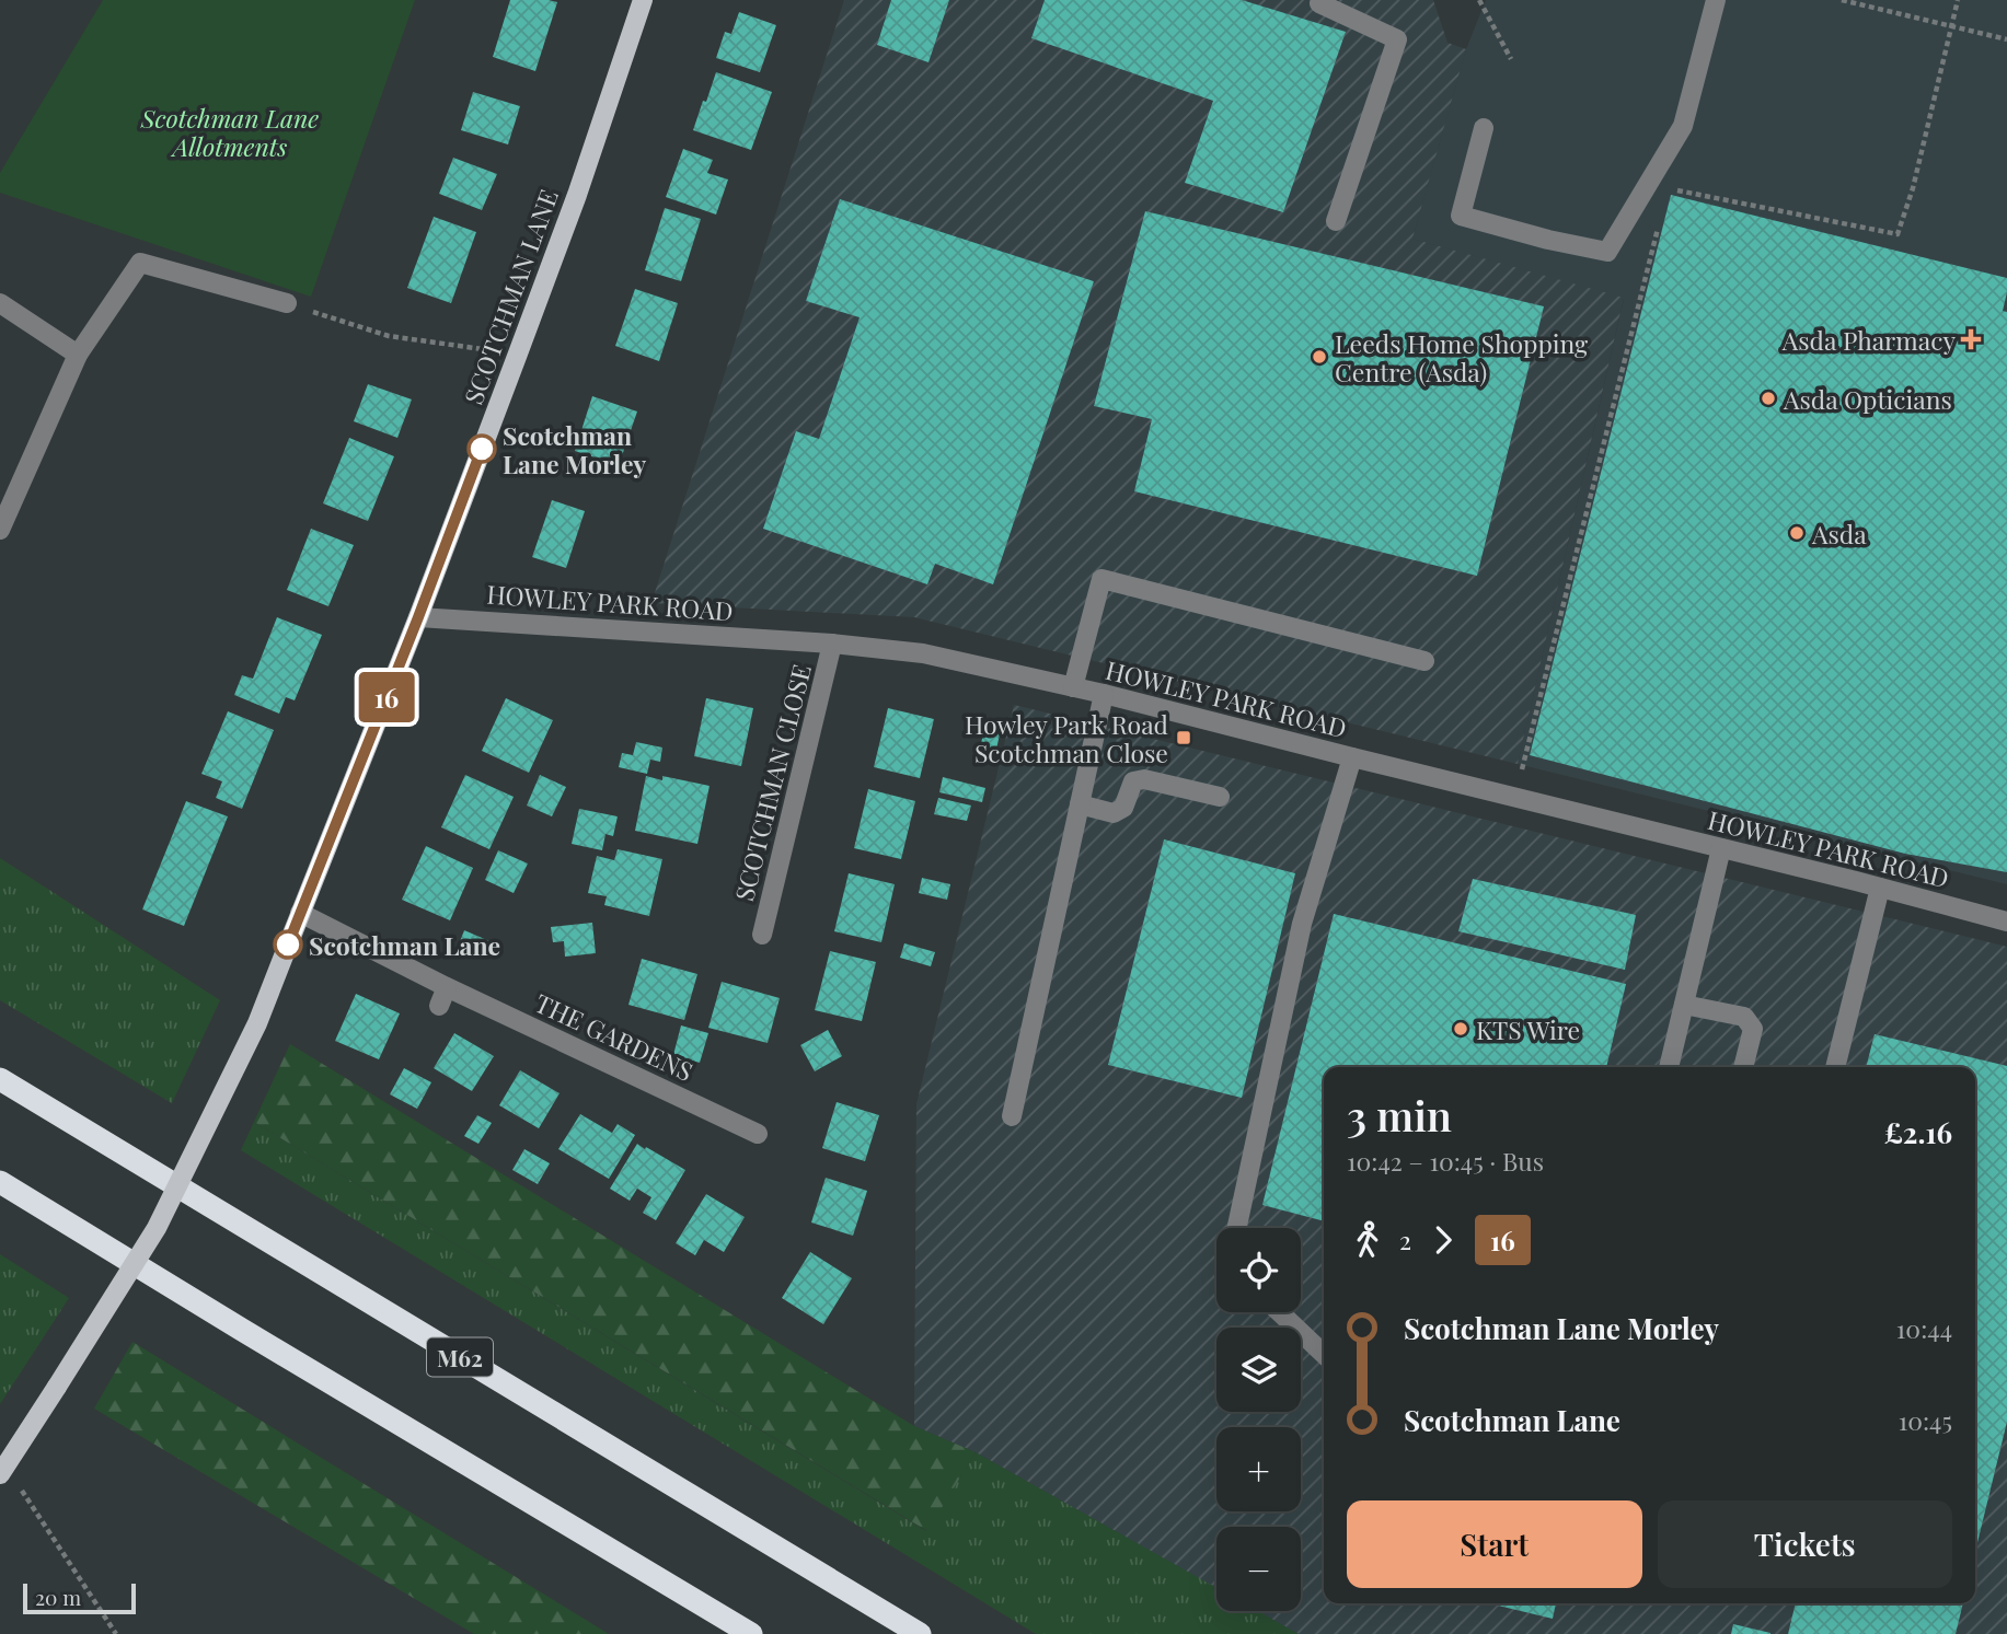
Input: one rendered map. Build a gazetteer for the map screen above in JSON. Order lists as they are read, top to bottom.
{
  "streets": {
    "highway": ["M62"],
    "main road": ["SCOTCHMAN LANE"],
    "street": ["HOWLEY PARK ROAD", "SCOTCHMAN CLOSE", "THE GARDENS"]
  },
  "crossings": [
    ["SCOTCHMAN LANE", "HOWLEY PARK ROAD"],
    ["SCOTCHMAN LANE", "THE GARDENS"],
    ["HOWLEY PARK ROAD", "SCOTCHMAN CLOSE"]
  ],
  "parks": ["Scotchman Lane Allotments"],
  "places": {
    "health": ["Asda Pharmacy"],
    "other": [
      "Leeds Home Shopping Centre (Asda)",
      "Asda Opticians",
      "Scotchman Lane Morley",
      "Asda",
      "Scotchman Lane",
      "KTS Wire"
    ],
    "transit": ["Howley Park Road Scotchman Close"]
  },
  "lines": ["bus line 16"],
  "scale_bar": "20 m",
  "page": {
    "on_map": "16",
    "heading": ["3 min", "10:42 – 10:45 · Bus", "£2.16"],
    "legs": ["2", "16"],
    "map_buttons": ["+", "−"],
    "list": [
      {
        "name": "Scotchman Lane Morley",
        "value": "10:44"
      },
      {
        "name": "Scotchman Lane",
        "value": "10:45"
      }
    ],
    "buttons": ["Start", "Tickets"],
    "scale": "20 m"
  }
}
